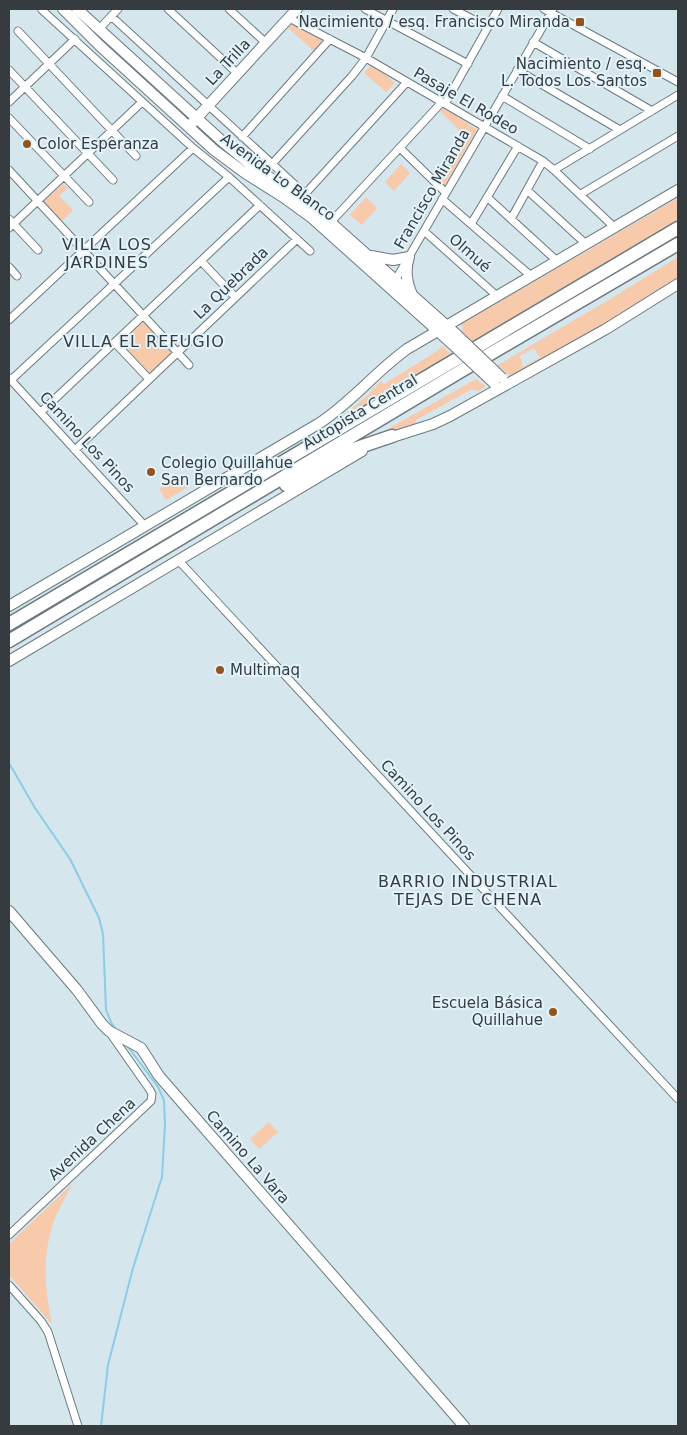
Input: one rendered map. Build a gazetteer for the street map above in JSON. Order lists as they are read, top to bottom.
{
  "streets": {
    "highway": ["Autopista Central"],
    "street": [
      "La Trilla",
      "Pasaje El Rodeo",
      "Avenida Lo Blanco",
      "Francisco Miranda",
      "Olmué",
      "La Quebrada",
      "Camino Los Pinos",
      "Avenida Chena",
      "Camino La Vara"
    ]
  },
  "crossings": [
    ["La Trilla", "Pasaje El Rodeo"],
    ["La Trilla", "Avenida Lo Blanco"],
    ["Pasaje El Rodeo", "Francisco Miranda"],
    ["Avenida Lo Blanco", "Francisco Miranda"],
    ["Avenida Lo Blanco", "La Quebrada"],
    ["Francisco Miranda", "Olmué"],
    ["La Quebrada", "Camino Los Pinos"],
    ["Avenida Chena", "Camino La Vara"]
  ],
  "districts": ["VILLA LOS JARDINES", "VILLA EL REFUGIO", "BARRIO INDUSTRIAL TEJAS DE CHENA"],
  "places": {
    "transit": ["Nacimiento / esq. Francisco Miranda", "Nacimiento / esq. L. Todos Los Santos"],
    "other": [
      "Color Esperanza",
      "Colegio Quillahue San Bernardo",
      "Multimaq",
      "Escuela Básica Quillahue"
    ]
  }
}
